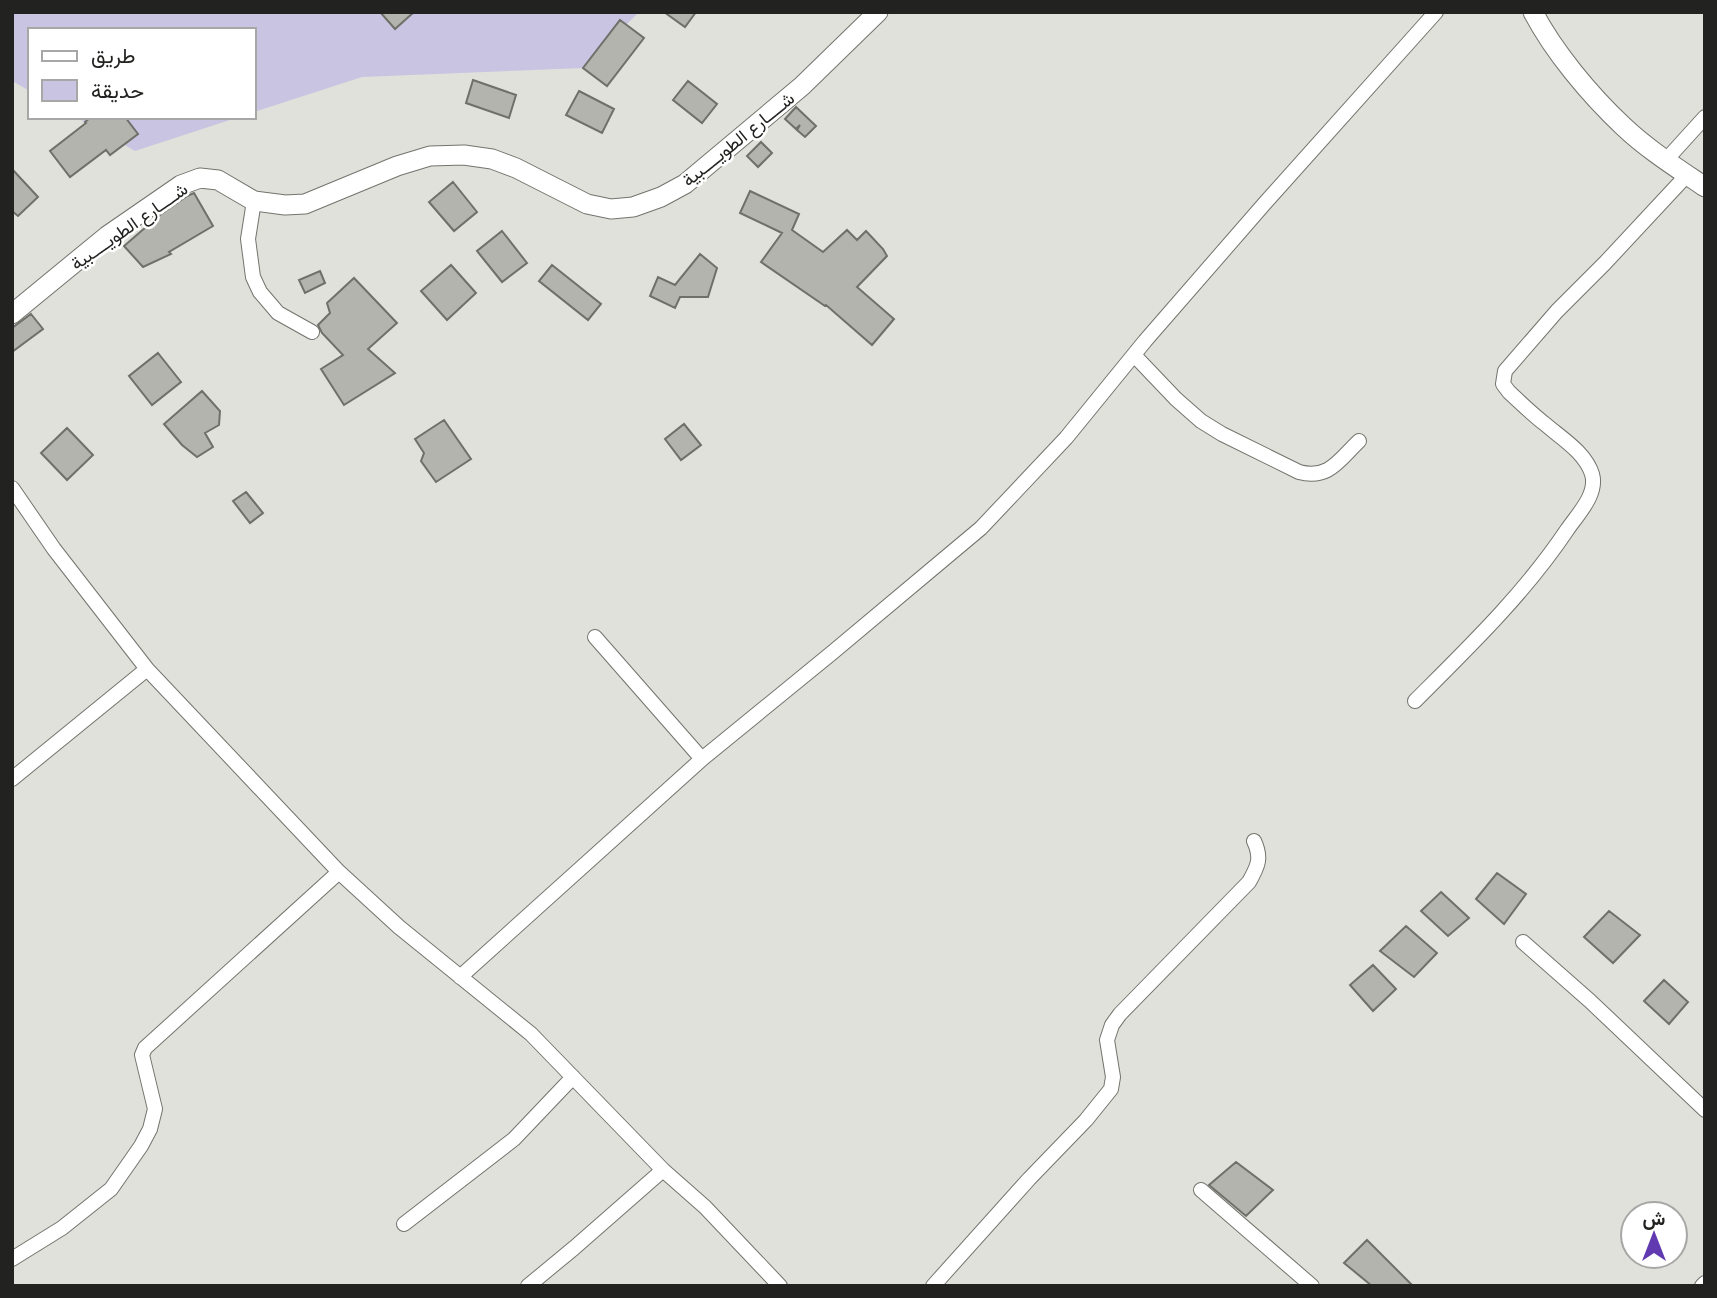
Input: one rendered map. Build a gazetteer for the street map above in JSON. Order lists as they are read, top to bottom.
{
  "streets": {
    "street": ["شــــارع الطويــــبية"]
  },
  "legend": ["طريق", "حديقة"],
  "north": "top"
}
